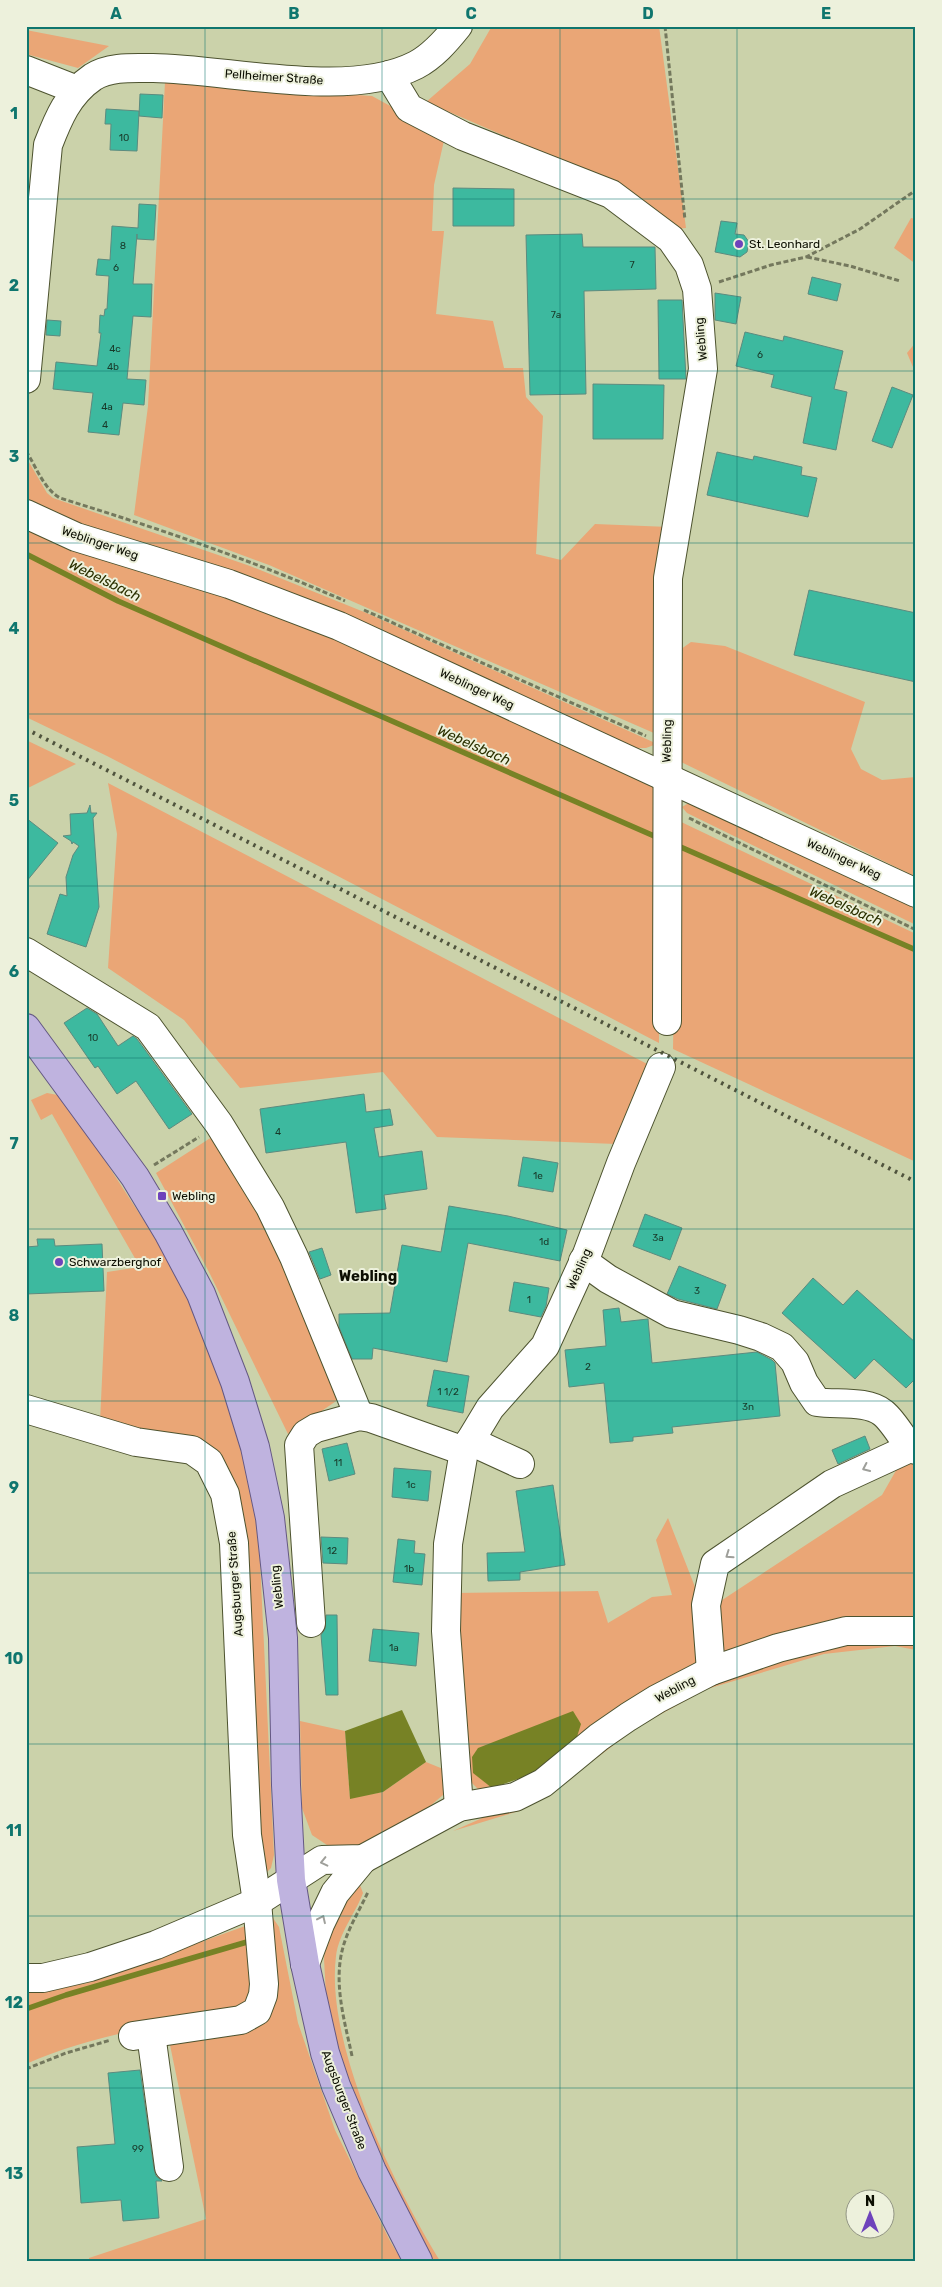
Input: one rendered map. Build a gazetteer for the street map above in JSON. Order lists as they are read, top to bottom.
{
  "streets": {
    "main road": ["Webling", "Augsburger Straße"],
    "street": ["Pellheimer Straße", "Weblinger Weg"]
  },
  "crossings": [
    ["Pellheimer Straße", "Webling"],
    ["Webling", "Weblinger Weg"],
    ["Webling", "Augsburger Straße"]
  ],
  "districts": ["Webling"],
  "water": ["Webelsbach"],
  "places": {
    "other": ["St. Leonhard", "Schwarzberghof"],
    "transit": ["Webling"]
  },
  "house_numbers": [
    "10",
    "8",
    "7",
    "6",
    "7a",
    "4c",
    "6",
    "4b",
    "4a",
    "4",
    "10",
    "4",
    "1e",
    "3a",
    "1d",
    "3",
    "1",
    "2",
    "1 1/2",
    "3n",
    "11",
    "1c",
    "12",
    "1b",
    "1a",
    "99"
  ],
  "north": "top",
  "grid": {
    "columns": [
      "A",
      "B",
      "C",
      "D",
      "E"
    ],
    "rows": [
      "1",
      "2",
      "3",
      "4",
      "5",
      "6",
      "7",
      "8",
      "9",
      "10",
      "11",
      "12",
      "13"
    ]
  }
}
